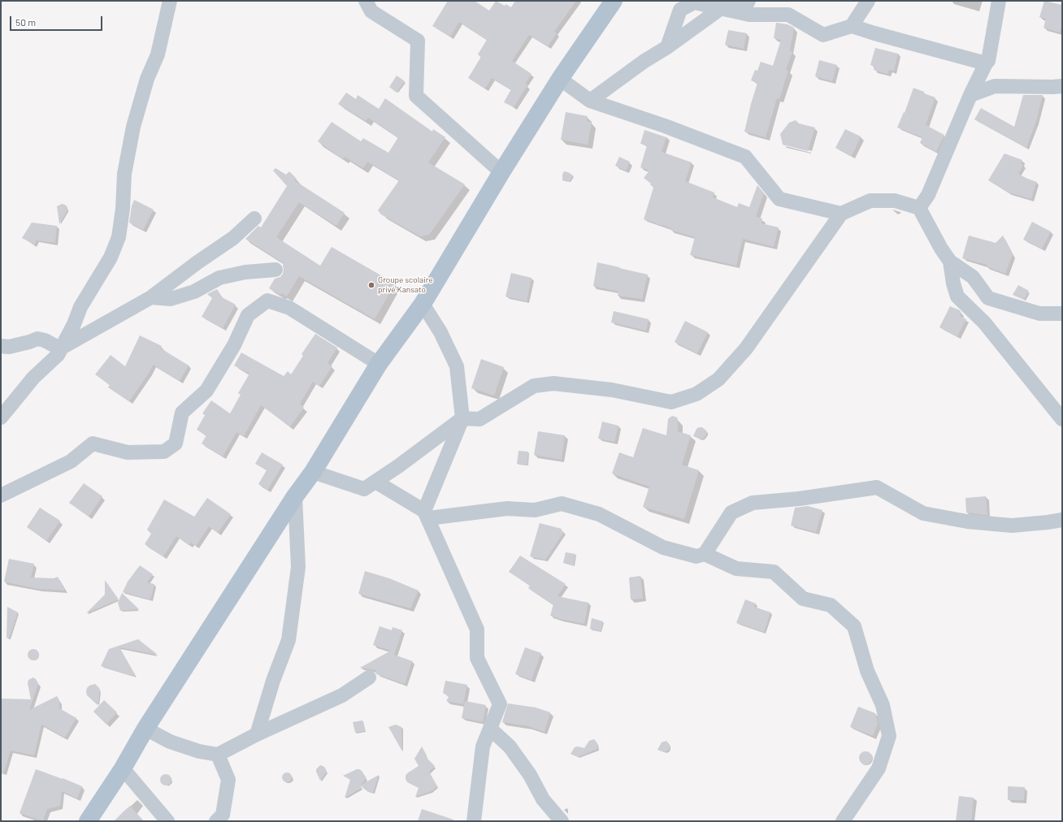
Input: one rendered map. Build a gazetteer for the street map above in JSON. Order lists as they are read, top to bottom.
{
  "places": ["Groupe scolaire privé Kansato"],
  "scale_bar": "50 m"
}
